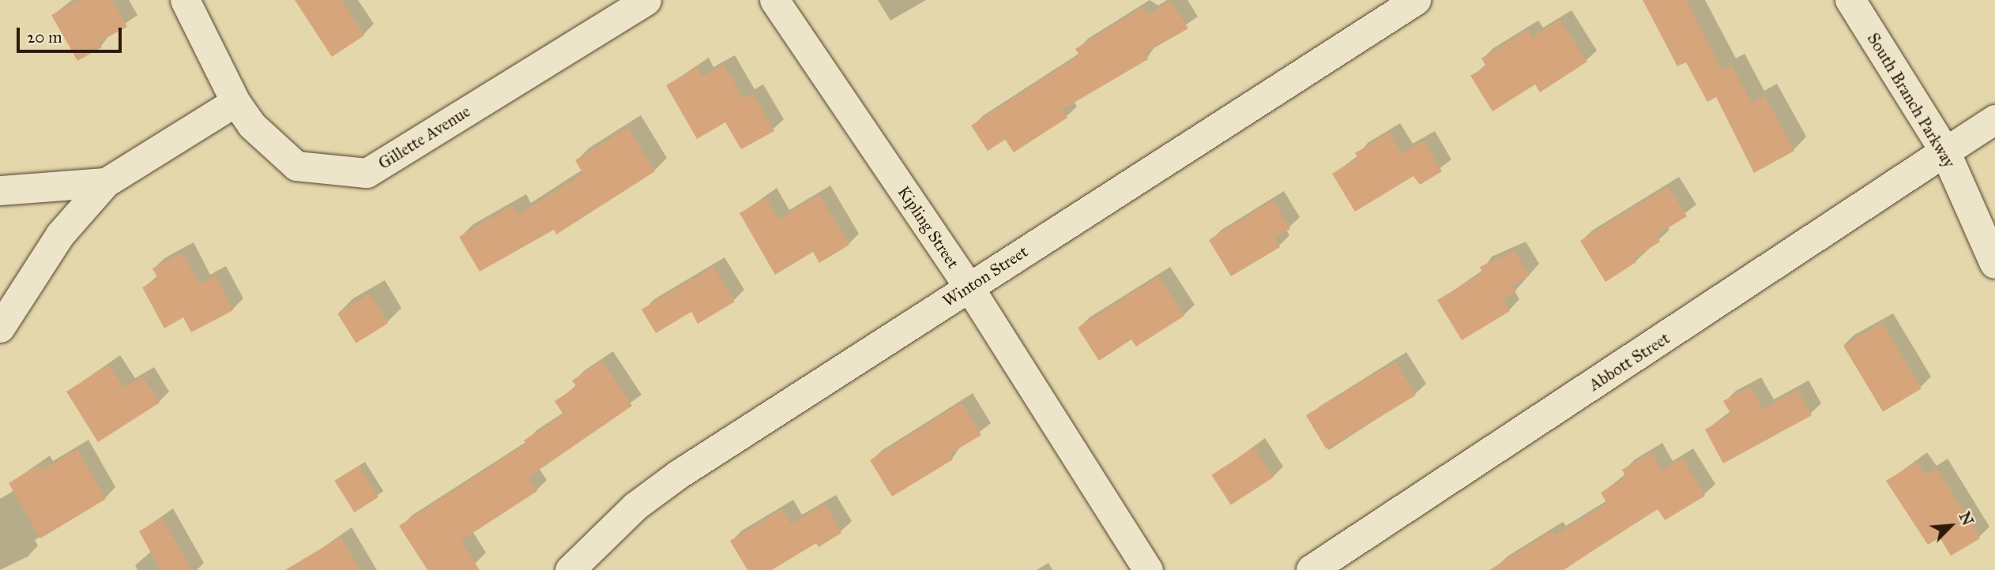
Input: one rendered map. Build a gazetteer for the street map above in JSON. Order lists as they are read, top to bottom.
{
  "streets": {
    "street": [
      "South Branch Parkway",
      "Gillette Avenue",
      "Kipling Street",
      "Winton Street",
      "Abbott Street"
    ]
  },
  "crossings": [
    ["South Branch Parkway", "Abbott Street"],
    ["Kipling Street", "Winton Street"]
  ],
  "scale_bar": "20 m",
  "north": "top right"
}
